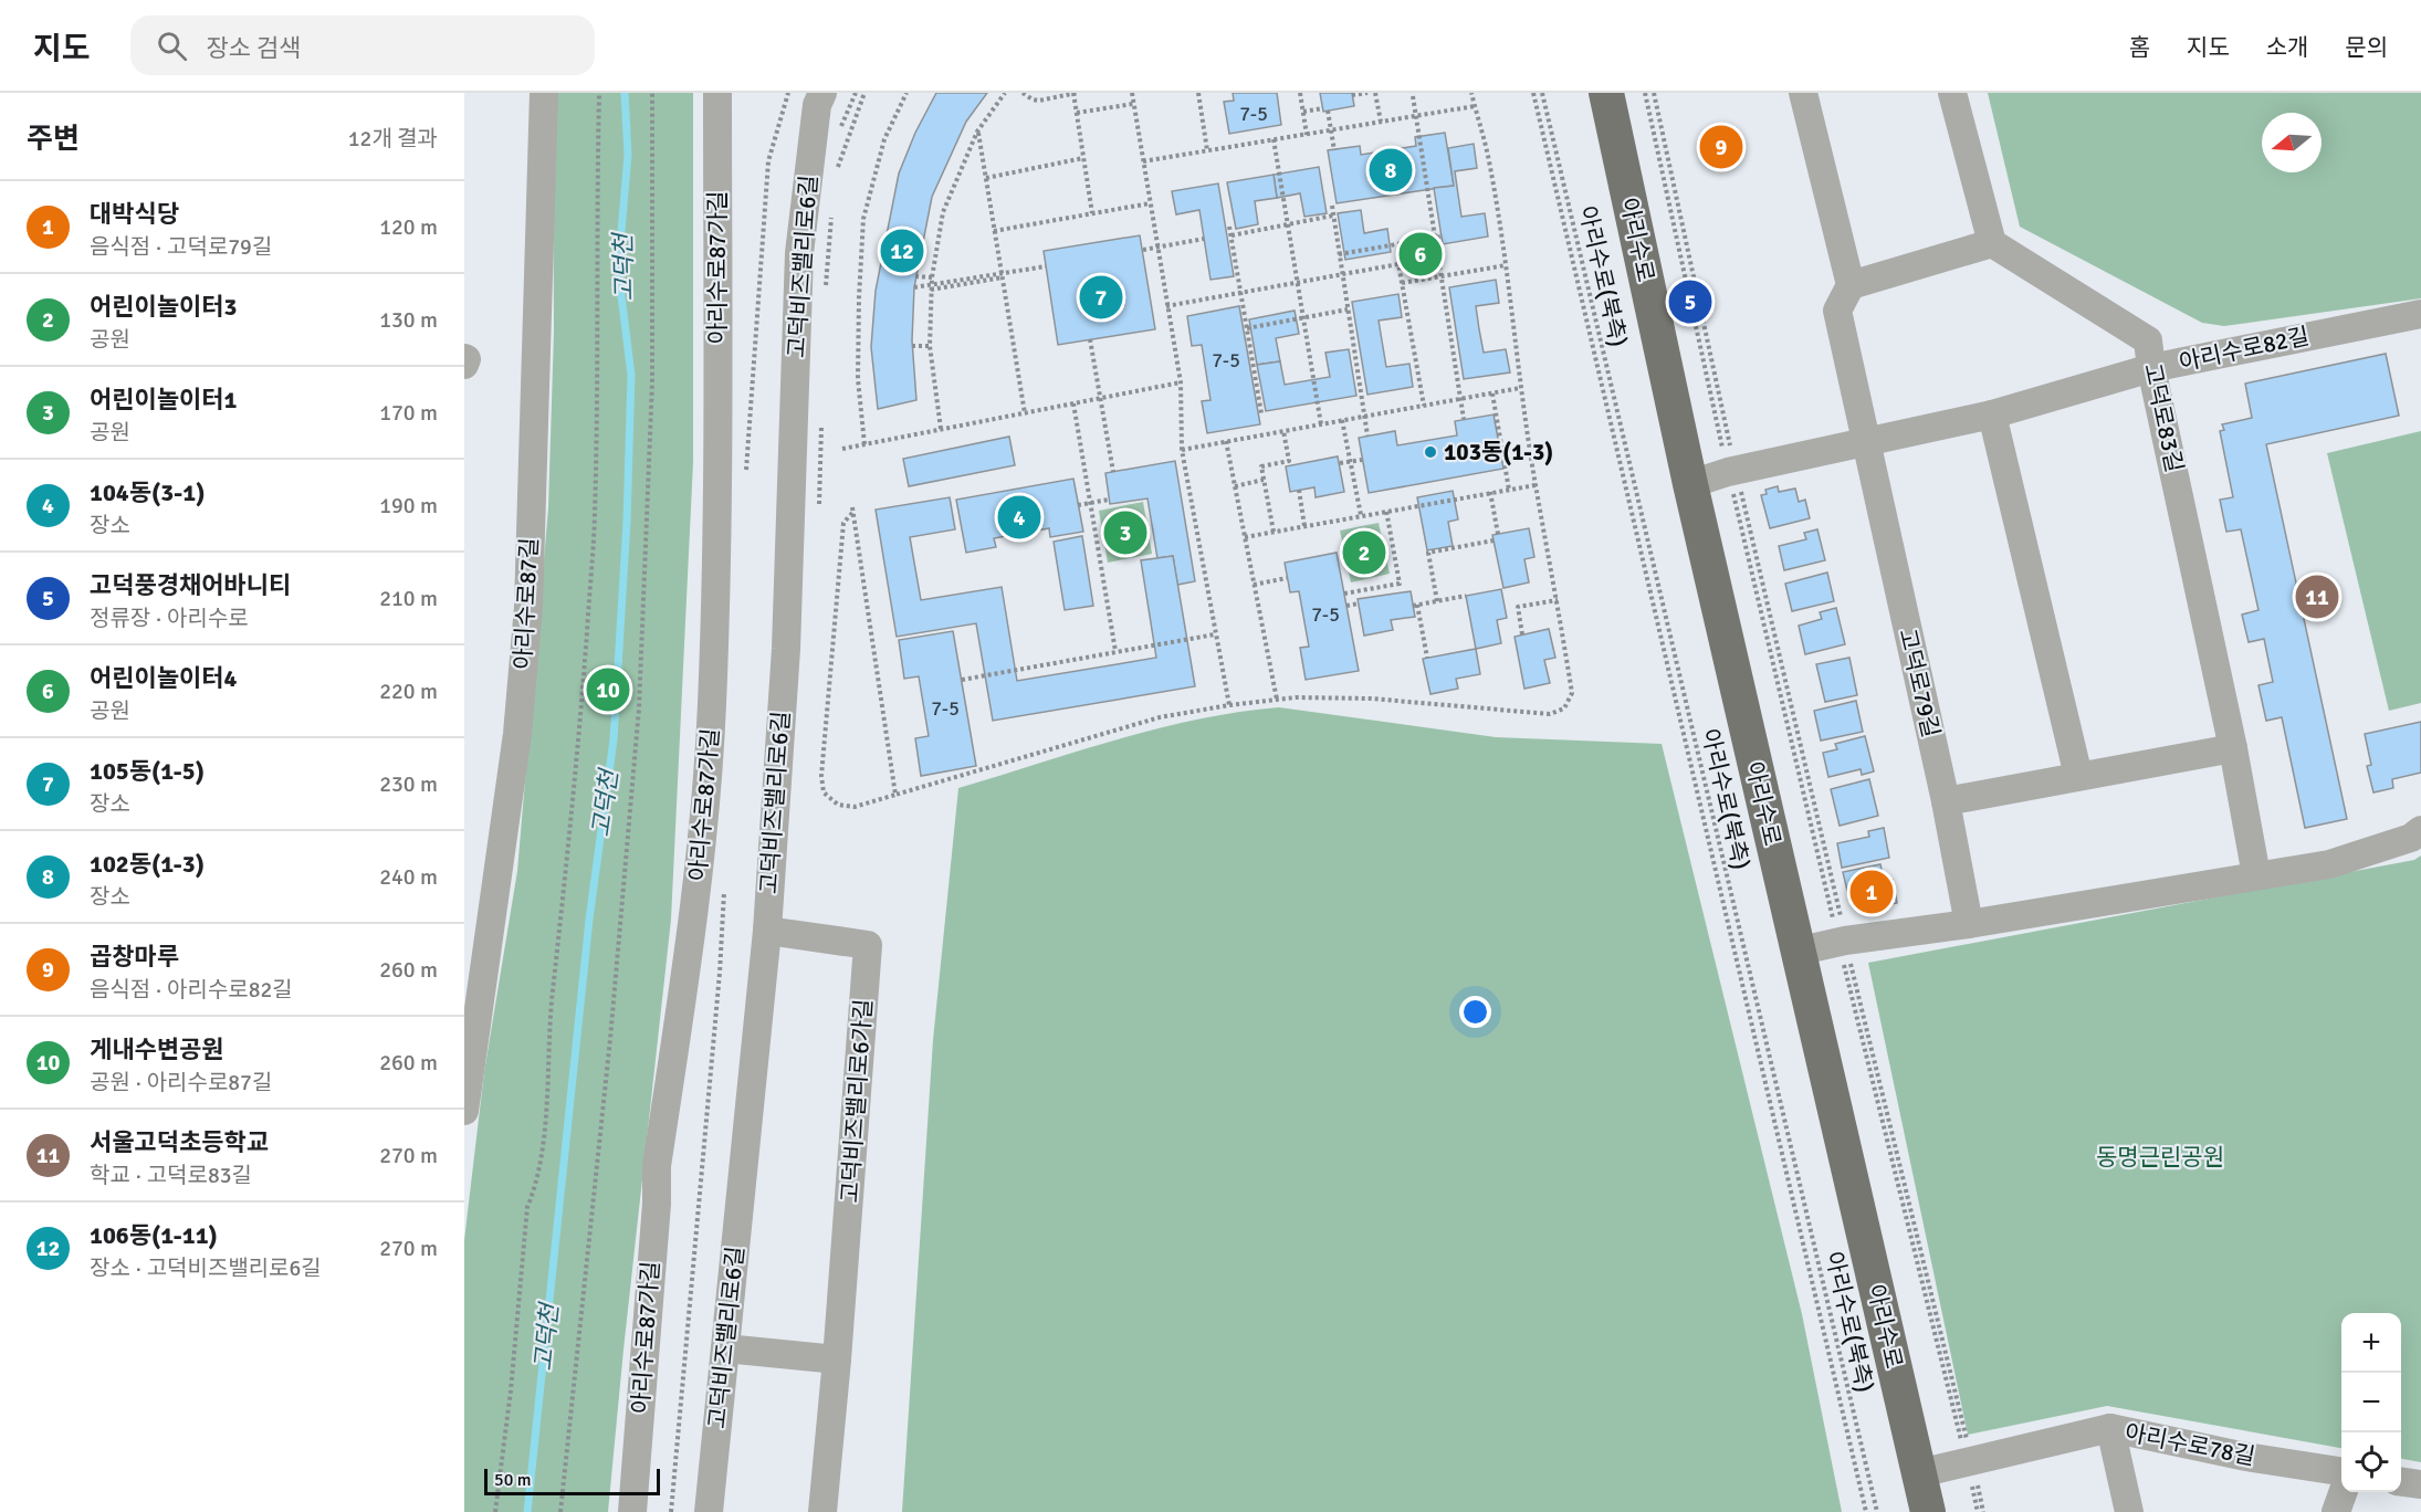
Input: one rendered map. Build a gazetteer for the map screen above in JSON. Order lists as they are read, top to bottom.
{
  "streets": {
    "main road": ["아리수로"],
    "street": [
      "고덕비즈밸리로6길",
      "아리수로87가길",
      "아리수로82길",
      "고덕로83길",
      "아리수로87길",
      "고덕로79길",
      "고덕비즈밸리로6가길",
      "아리수로78길"
    ],
    "path": ["아리수로(북측)"]
  },
  "crossings": [
    ["아리수로", "아리수로82길"],
    ["아리수로", "아리수로78길"],
    ["고덕비즈밸리로6길", "고덕비즈밸리로6가길"],
    ["아리수로82길", "고덕로83길"],
    ["아리수로82길", "고덕로79길"]
  ],
  "water": ["고덕천"],
  "parks": ["동명근린공원"],
  "places": ["103동(1-3)"],
  "house_numbers": [
    "7-5",
    "7-5",
    "7-5",
    "7-5"
  ],
  "scale_bar": "50 m",
  "north": "left",
  "page": {
    "header": "지도",
    "search": "장소 검색",
    "nav": [
      "홈",
      "지도",
      "소개",
      "문의"
    ],
    "heading": ["주변", "12개 결과"],
    "pins": [
      "9",
      "8",
      "12",
      "6",
      "7",
      "5",
      "4",
      "3",
      "2",
      "11",
      "10",
      "1"
    ],
    "list": [
      {
        "mark": "1",
        "name": "대박식당",
        "note": "음식점 · 고덕로79길",
        "value": "120 m"
      },
      {
        "mark": "2",
        "name": "어린이놀이터3",
        "note": "공원",
        "value": "130 m"
      },
      {
        "mark": "3",
        "name": "어린이놀이터1",
        "note": "공원",
        "value": "170 m"
      },
      {
        "mark": "4",
        "name": "104동(3-1)",
        "note": "장소",
        "value": "190 m"
      },
      {
        "mark": "5",
        "name": "고덕풍경채어바니티",
        "note": "정류장 · 아리수로",
        "value": "210 m"
      },
      {
        "mark": "6",
        "name": "어린이놀이터4",
        "note": "공원",
        "value": "220 m"
      },
      {
        "mark": "7",
        "name": "105동(1-5)",
        "note": "장소",
        "value": "230 m"
      },
      {
        "mark": "8",
        "name": "102동(1-3)",
        "note": "장소",
        "value": "240 m"
      },
      {
        "mark": "9",
        "name": "곱창마루",
        "note": "음식점 · 아리수로82길",
        "value": "260 m"
      },
      {
        "mark": "10",
        "name": "게내수변공원",
        "note": "공원 · 아리수로87길",
        "value": "260 m"
      },
      {
        "mark": "11",
        "name": "서울고덕초등학교",
        "note": "학교 · 고덕로83길",
        "value": "270 m"
      },
      {
        "mark": "12",
        "name": "106동(1-11)",
        "note": "장소 · 고덕비즈밸리로6길",
        "value": "270 m"
      }
    ],
    "map_buttons": ["+", "−"],
    "scale": "50 m"
  }
}
